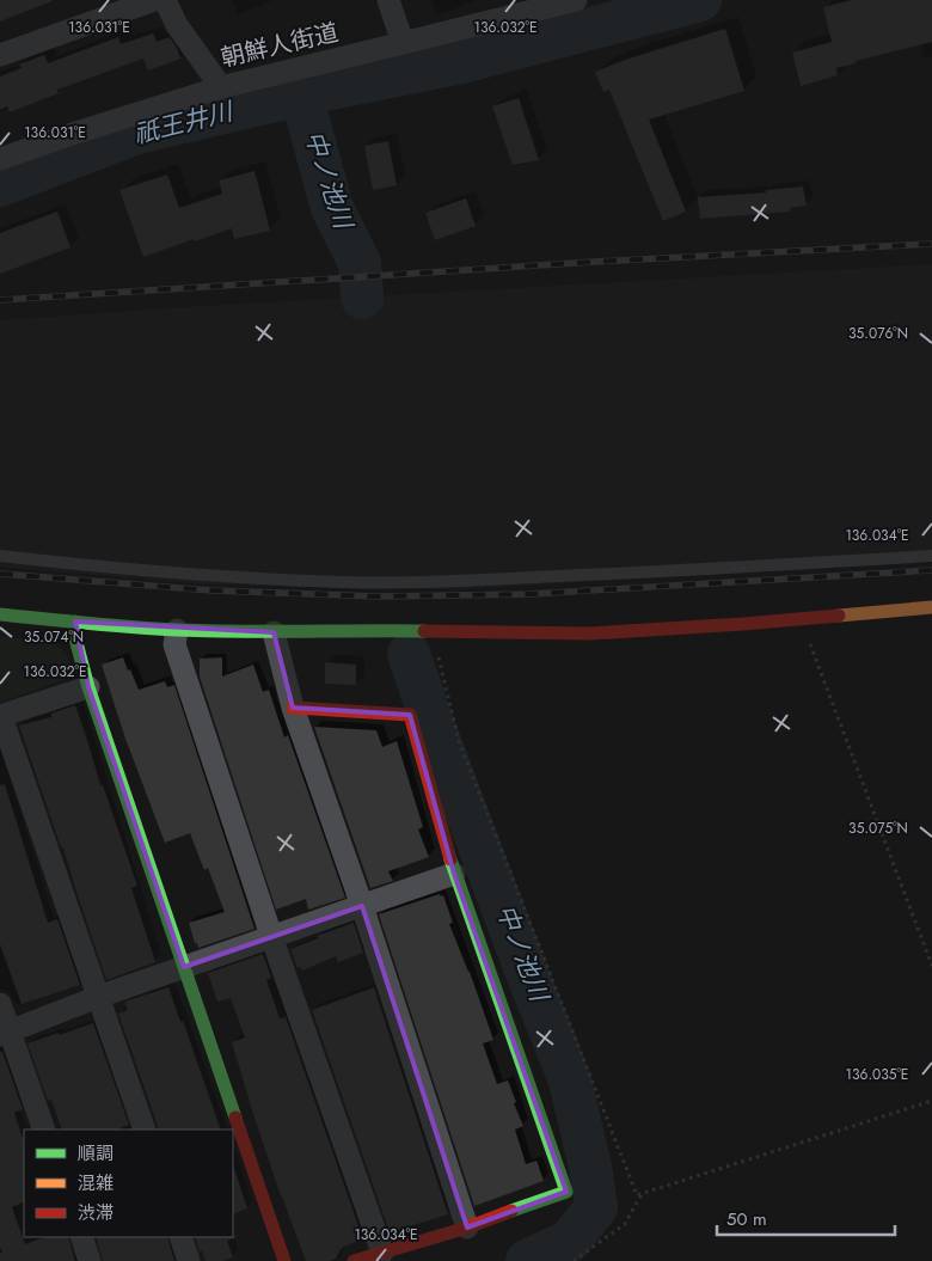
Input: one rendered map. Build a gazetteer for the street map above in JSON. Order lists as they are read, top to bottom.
{
  "streets": {
    "street": ["朝鮮人街道"]
  },
  "water": ["祇王井川", "中ノ池川"],
  "legend": ["順調", "混雑", "渋滞"],
  "scale_bar": "50 m",
  "coordinates": [
    "136.031°E",
    "136.032°E",
    "35.076°N",
    "136.034°E",
    "35.074°N",
    "35.075°N",
    "136.035°E"
  ]
}
